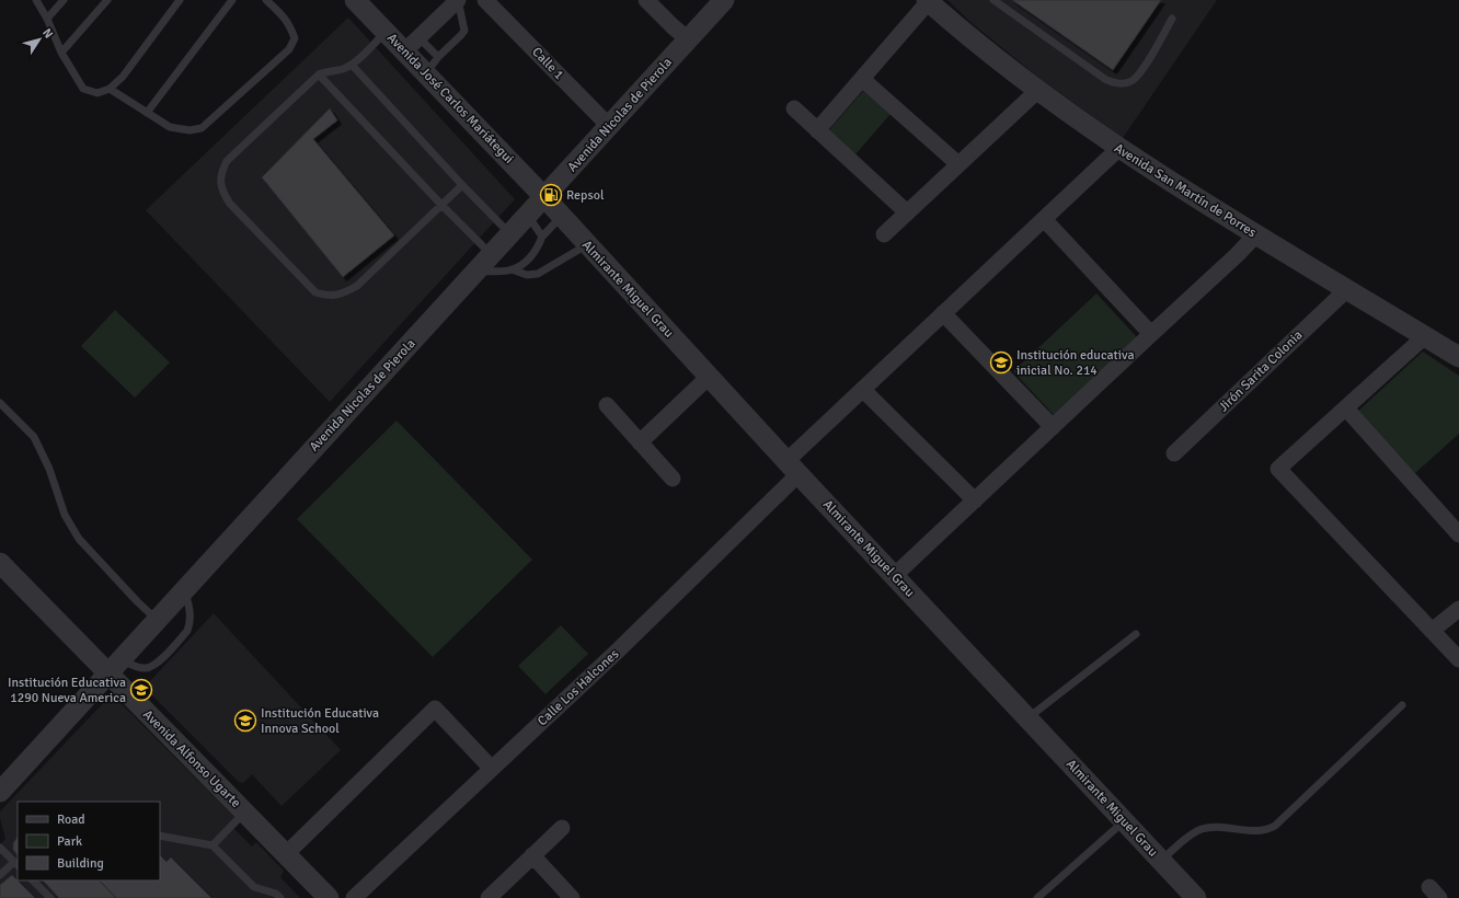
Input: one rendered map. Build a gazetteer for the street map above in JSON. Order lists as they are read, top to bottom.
{
  "streets": {
    "street": [
      "Calle 1",
      "Avenida José Carlos Mariátegui",
      "Avenida Nicolas de Pierola",
      "Avenida San Martín de Porres",
      "Almirante Miguel Grau",
      "Jirón Sarita Colonia",
      "Calle Los Halcones",
      "Avenida Alfonso Ugarte"
    ]
  },
  "crossings": [
    ["Calle 1", "Avenida Nicolas de Pierola"],
    ["Avenida José Carlos Mariátegui", "Avenida Nicolas de Pierola"],
    ["Avenida José Carlos Mariátegui", "Almirante Miguel Grau"],
    ["Avenida Nicolas de Pierola", "Almirante Miguel Grau"],
    ["Avenida Nicolas de Pierola", "Avenida Alfonso Ugarte"],
    ["Avenida San Martín de Porres", "Jirón Sarita Colonia"],
    ["Avenida San Martín de Porres", "Calle Los Halcones"],
    ["Almirante Miguel Grau", "Calle Los Halcones"]
  ],
  "places": {
    "fuel station": ["Repsol"],
    "school or university": ["Institución educativa inicial No. 214", "Institución Educativa 1290 Nueva America", "Institución Educativa Innova School"]
  },
  "legend": ["Road", "Park", "Building"],
  "north": "top right"
}
